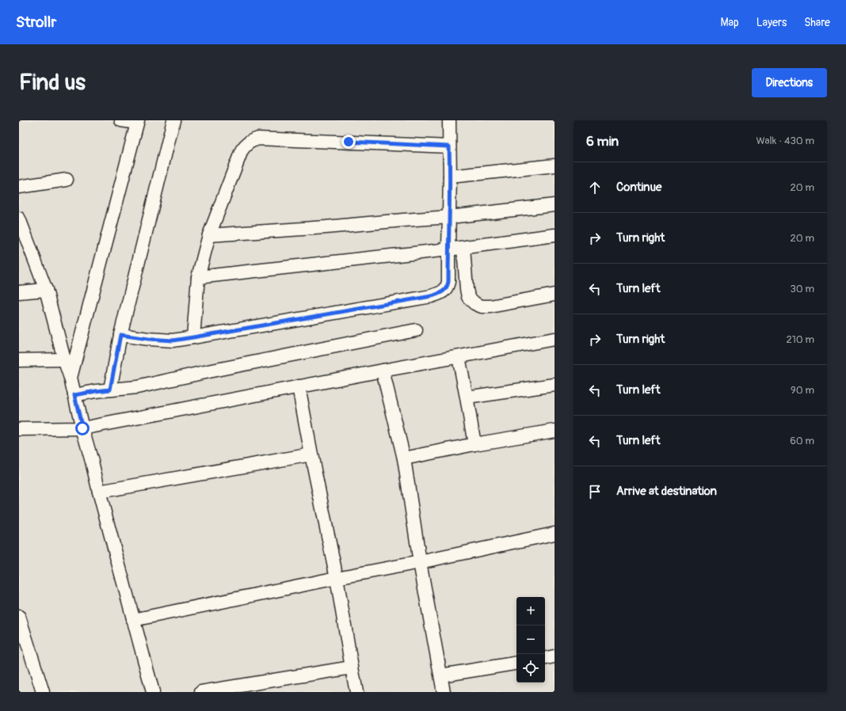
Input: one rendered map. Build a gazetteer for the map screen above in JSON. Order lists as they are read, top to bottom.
{
  "page": {
    "header": "Strollr",
    "nav": ["Map", "Layers", "Share"],
    "buttons": "Directions",
    "title": "Find us",
    "heading": ["6 min", "Walk · 430 m"],
    "list": [
      ["Continue", "20 m"],
      ["Turn right", "20 m"],
      ["Turn left", "30 m"],
      ["Turn right", "210 m"],
      ["Turn left", "90 m"],
      ["Turn left", "60 m"],
      "Arrive at destination"
    ],
    "map_buttons": ["+", "−"]
  }
}
